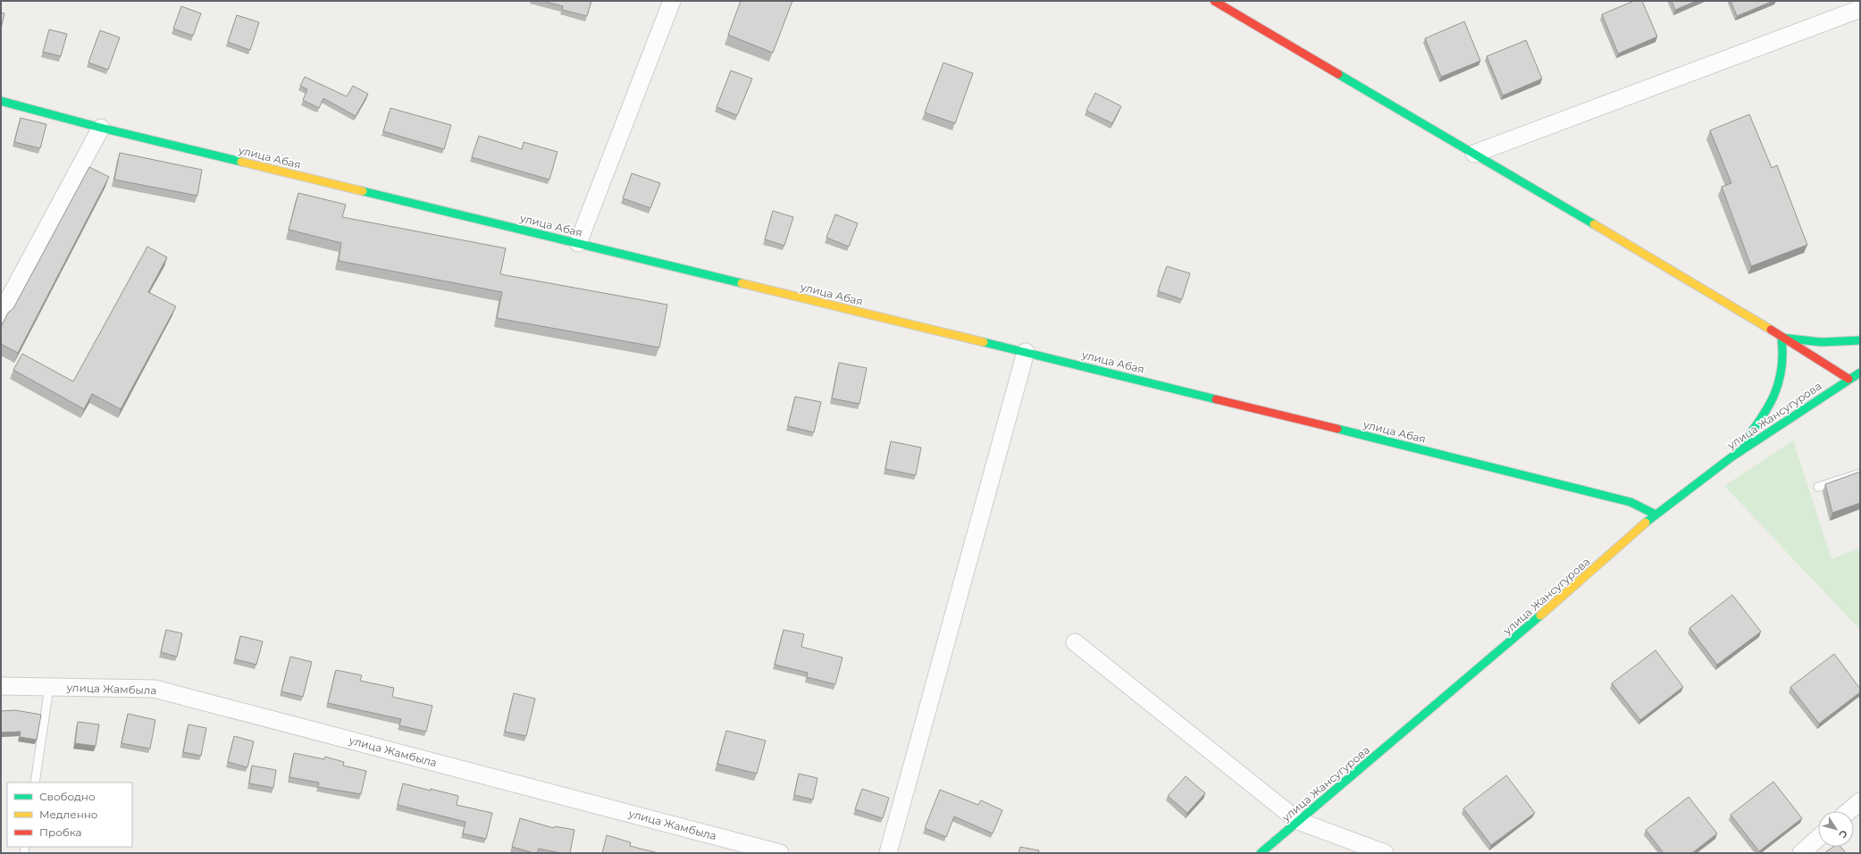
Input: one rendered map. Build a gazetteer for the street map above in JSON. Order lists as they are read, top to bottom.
{
  "streets": {
    "main road": ["улица Абая", "улица Жансугурова"],
    "street": ["улица Жамбыла"]
  },
  "crossings": [
    ["улица Абая", "улица Жансугурова"]
  ],
  "legend": ["Свободно", "Медленно", "Пробка"],
  "north": "bottom right"
}
